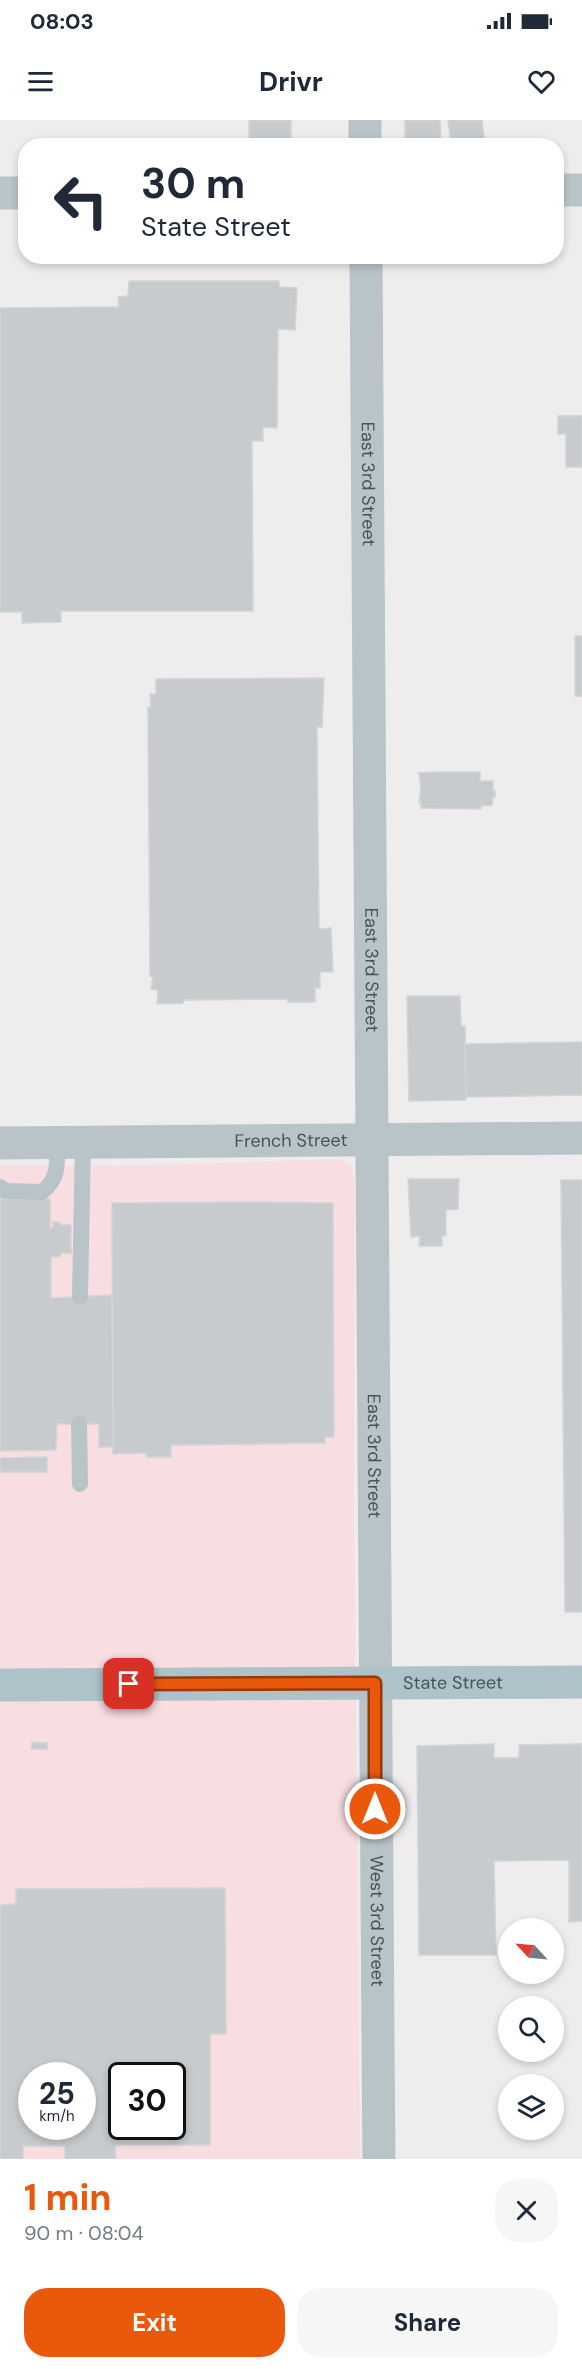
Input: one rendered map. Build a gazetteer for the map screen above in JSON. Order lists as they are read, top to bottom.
{
  "streets": {
    "main road": ["State Street"],
    "street": ["East 3rd Street", "French Street", "West 3rd Street"]
  },
  "crossings": [
    ["East 3rd Street", "French Street"],
    ["East 3rd Street", "State Street"],
    ["East 3rd Street", "West 3rd Street"],
    ["State Street", "West 3rd Street"]
  ],
  "north": "top left",
  "page": {
    "status": "08:03",
    "header": "Drivr",
    "turn": ["30 m", "State Street"],
    "speed": "25 km/h",
    "limit": "30",
    "heading": ["1 min", "90 m · 08:04"],
    "buttons": ["Exit", "Share"]
  }
}
